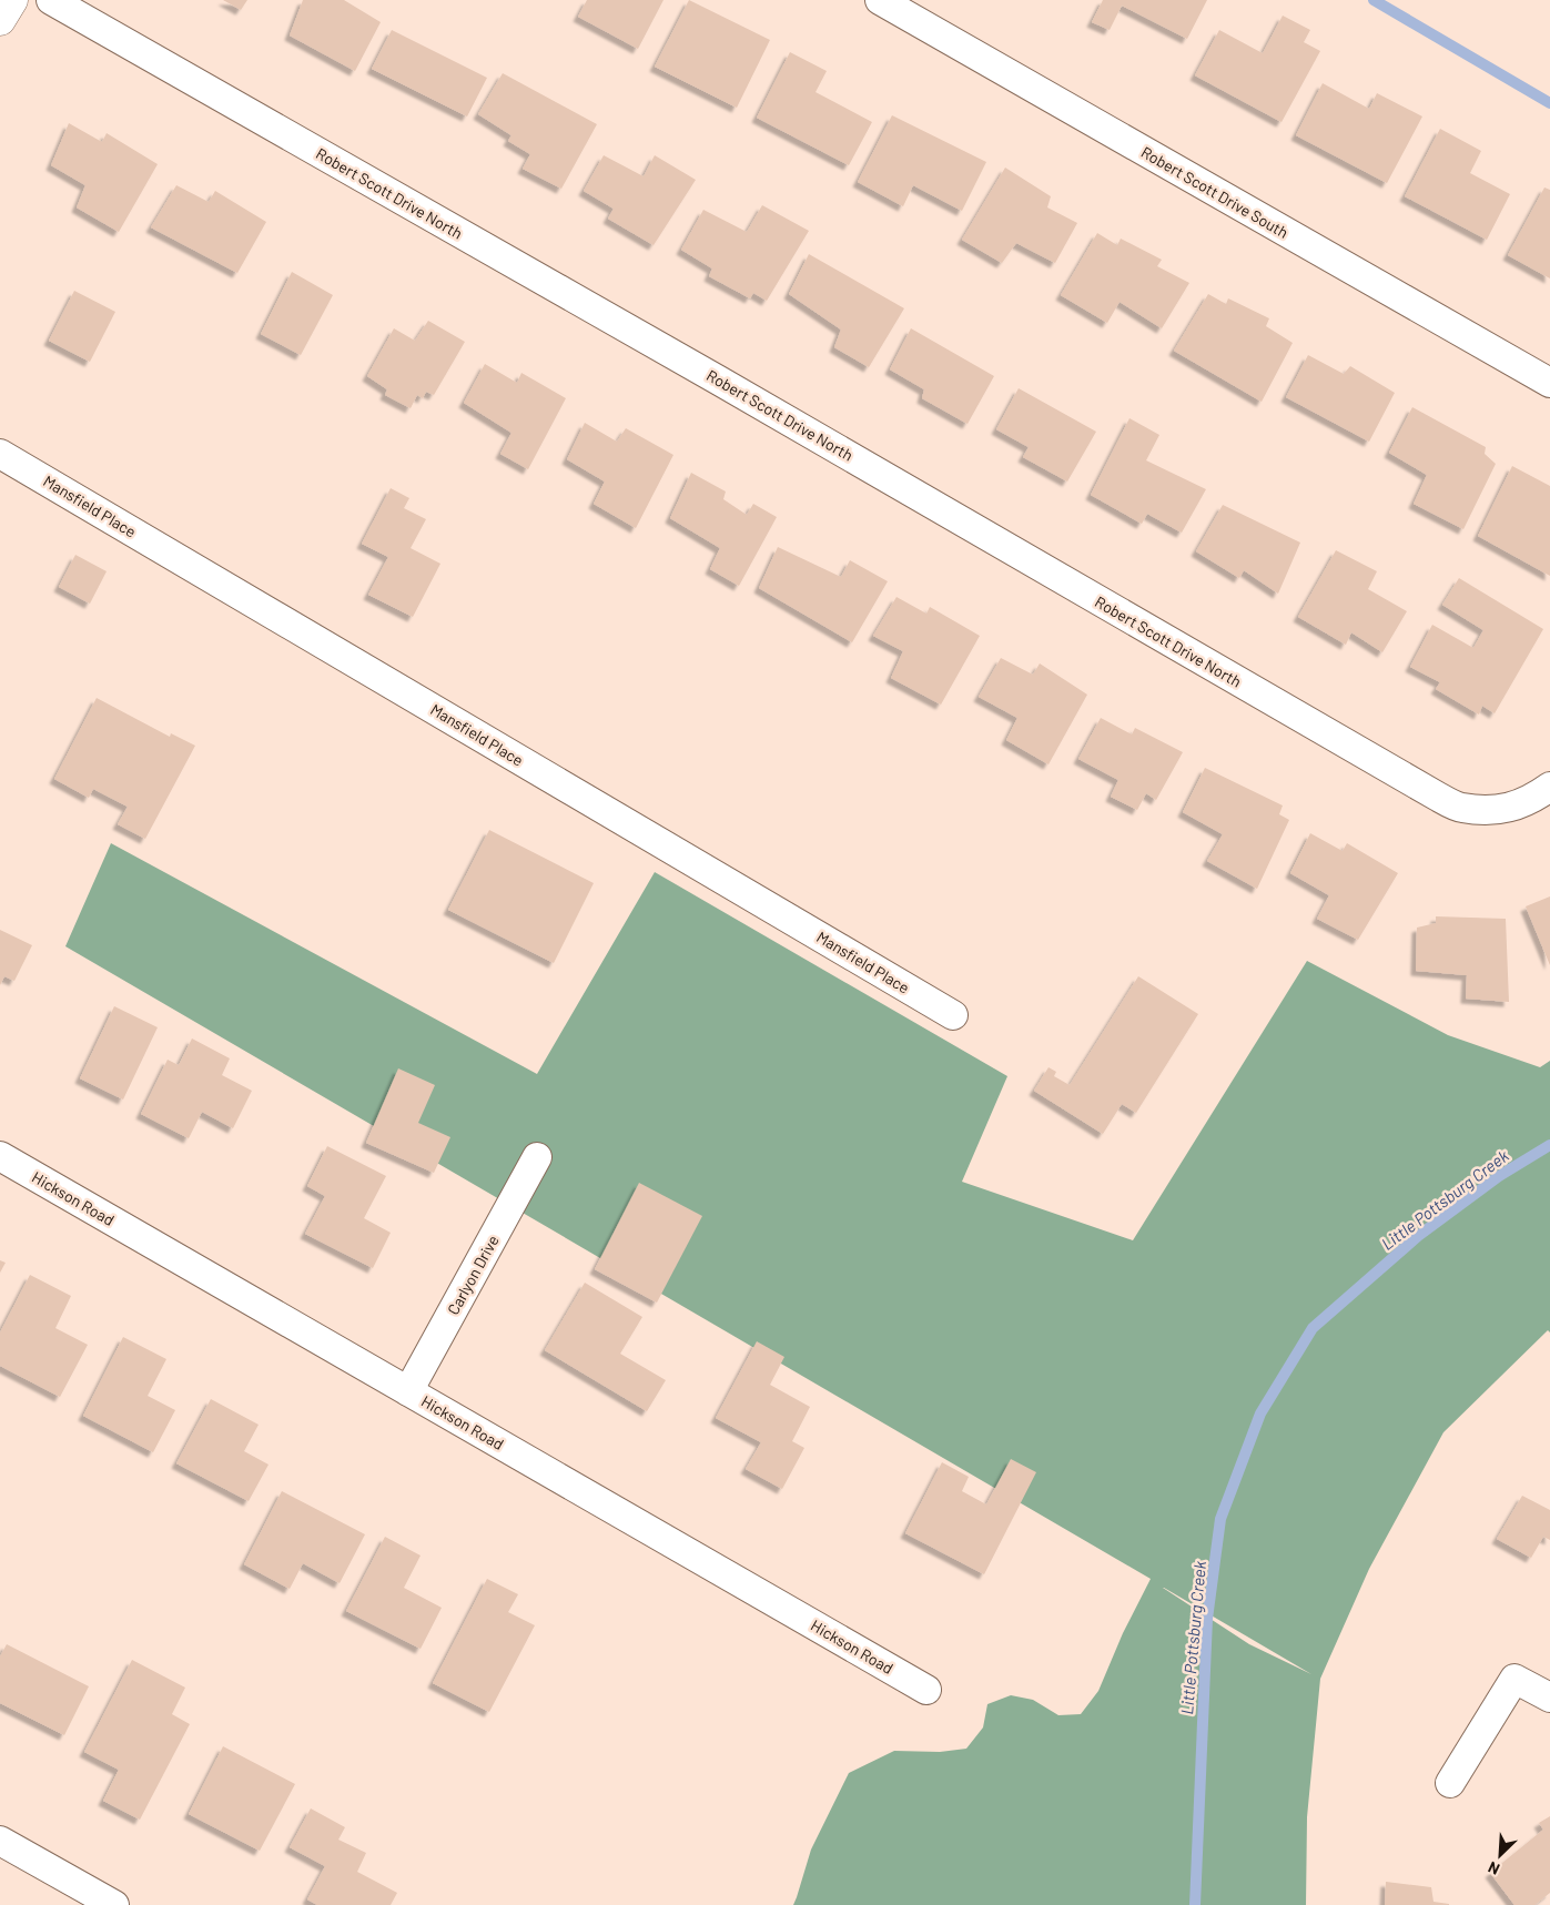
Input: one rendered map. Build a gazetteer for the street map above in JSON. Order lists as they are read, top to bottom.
{
  "streets": {
    "street": [
      "Robert Scott Drive South",
      "Robert Scott Drive North",
      "Mansfield Place",
      "Hickson Road",
      "Carlyon Drive"
    ]
  },
  "crossings": [
    ["Hickson Road", "Carlyon Drive"]
  ],
  "water": ["Little Pottsburg Creek"],
  "north": "bottom left"
}
